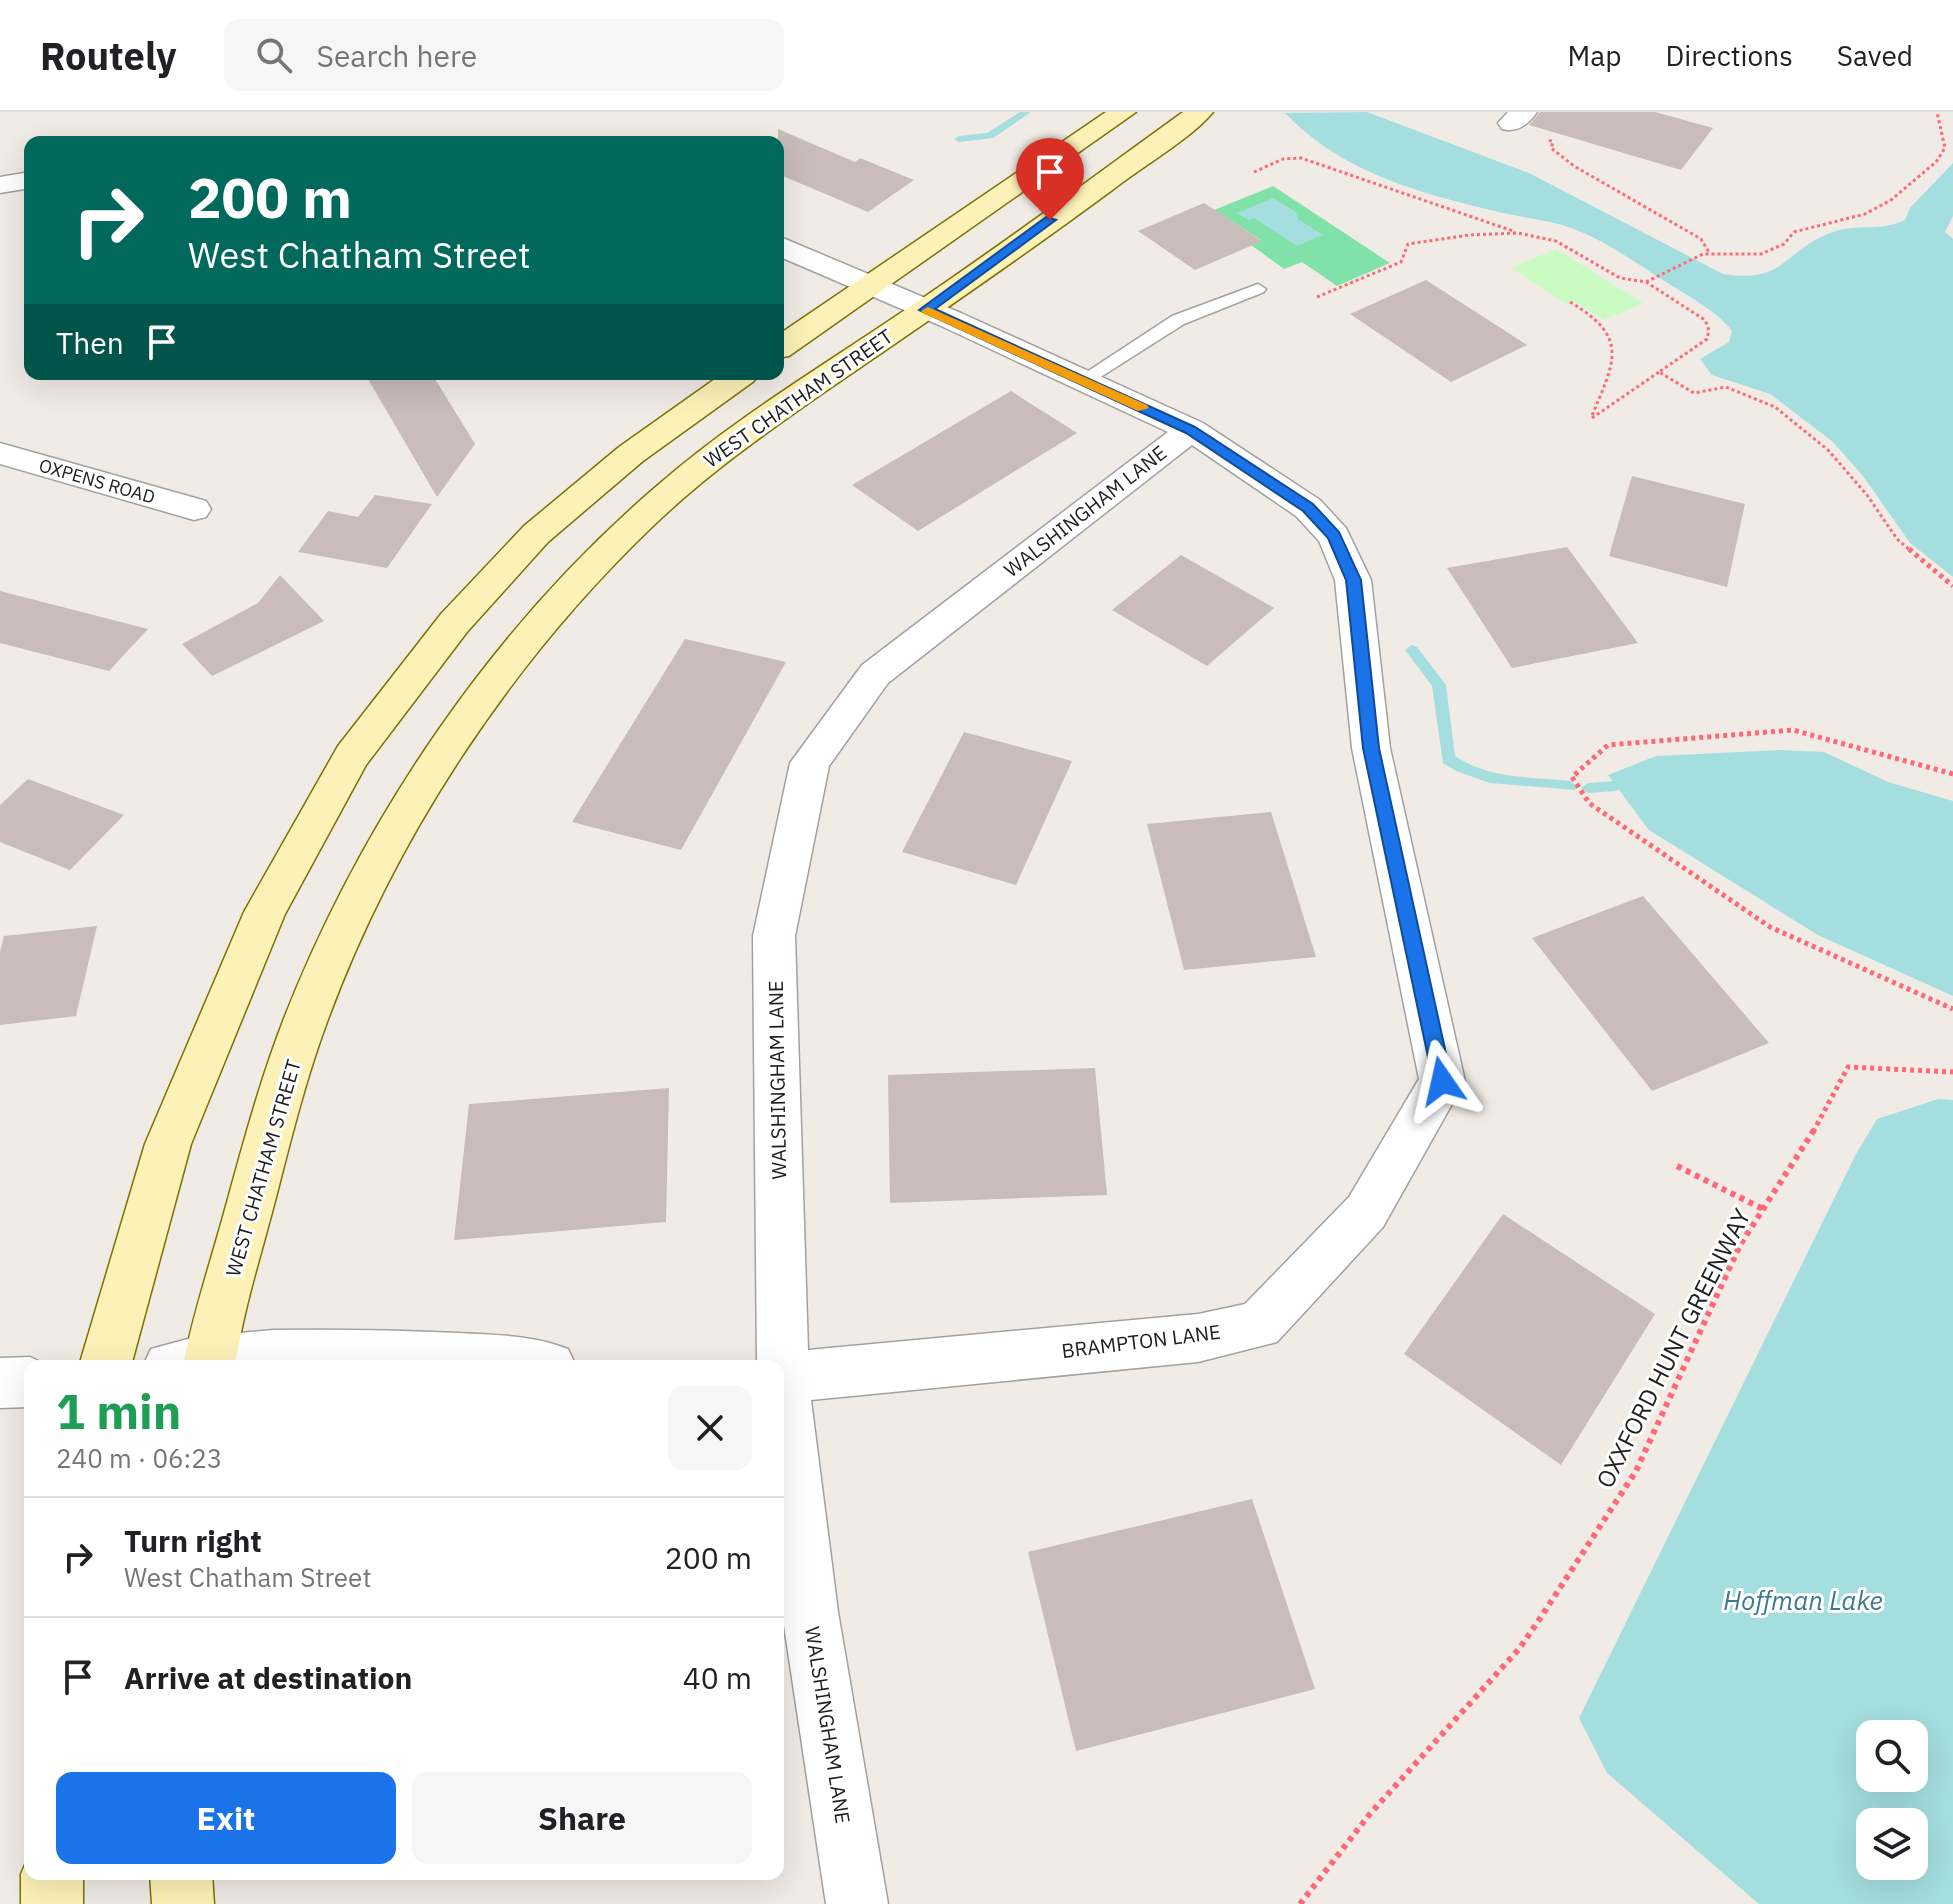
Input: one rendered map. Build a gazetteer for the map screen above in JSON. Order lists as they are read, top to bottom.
{
  "streets": {
    "street": [
      "WEST CHATHAM STREET",
      "OXPENS ROAD",
      "WALSHINGHAM LANE",
      "BRAMPTON LANE"
    ],
    "path": ["OXXFORD HUNT GREENWAY"]
  },
  "crossings": [
    ["WEST CHATHAM STREET", "BRAMPTON LANE"],
    ["WALSHINGHAM LANE", "BRAMPTON LANE"]
  ],
  "water": ["Hoffman Lake"],
  "page": {
    "header": "Routely",
    "search": "Search here",
    "nav": ["Map", "Directions", "Saved"],
    "turn": ["200 m", "West Chatham Street"],
    "then": "Then",
    "heading": ["1 min", "240 m · 06:23"],
    "list": [
      {
        "name": "Turn right",
        "note": "West Chatham Street",
        "value": "200 m"
      },
      {
        "name": "Arrive at destination",
        "value": "40 m"
      }
    ],
    "buttons": ["Exit", "Share"]
  }
}
